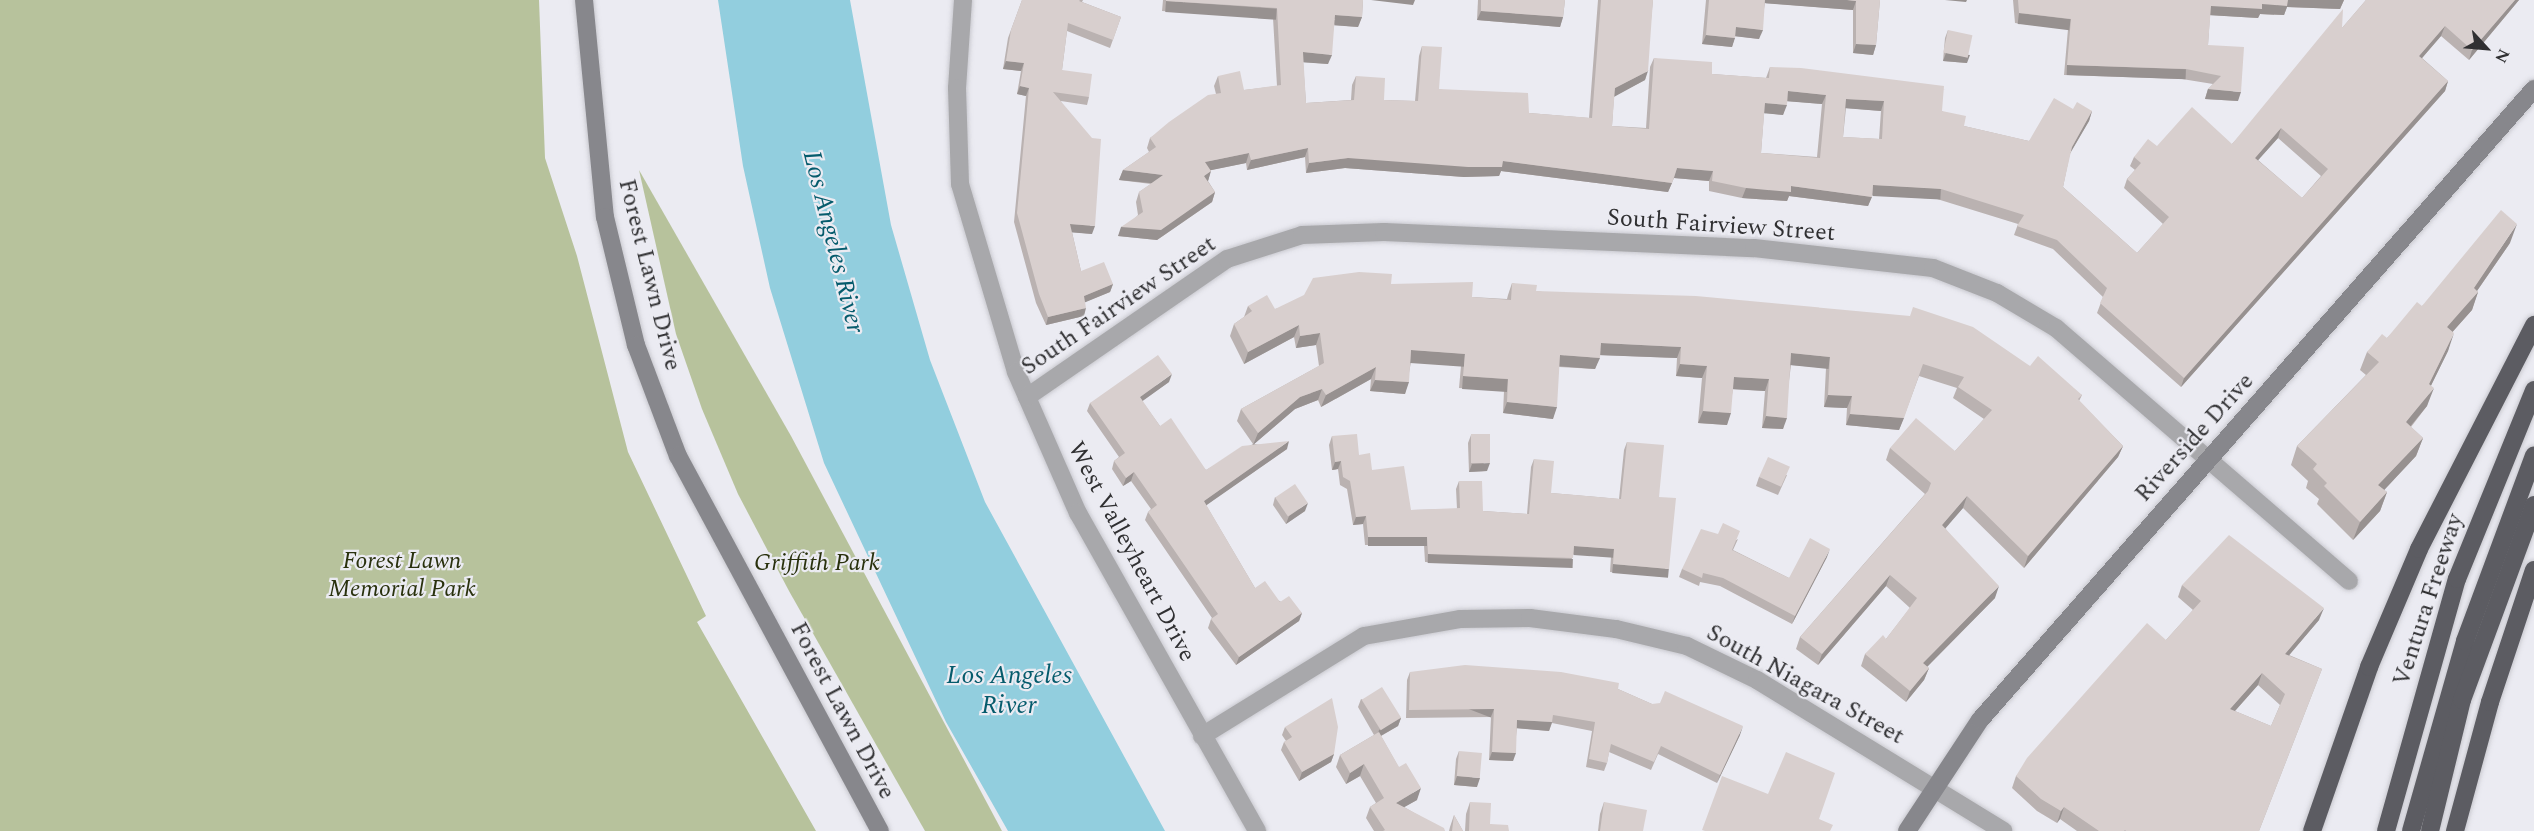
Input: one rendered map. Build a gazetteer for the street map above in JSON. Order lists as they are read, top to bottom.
{
  "streets": {
    "highway": ["Ventura Freeway"],
    "main road": ["Forest Lawn Drive", "Riverside Drive"],
    "street": ["South Fairview Street", "West Valleyheart Drive", "South Niagara Street"]
  },
  "crossings": [
    ["South Fairview Street", "Riverside Drive"],
    ["South Fairview Street", "West Valleyheart Drive"],
    ["Riverside Drive", "South Niagara Street"],
    ["West Valleyheart Drive", "South Niagara Street"]
  ],
  "water": ["Los Angeles River"],
  "parks": ["Forest Lawn Memorial Park", "Griffith Park"],
  "north": "bottom right"
}
